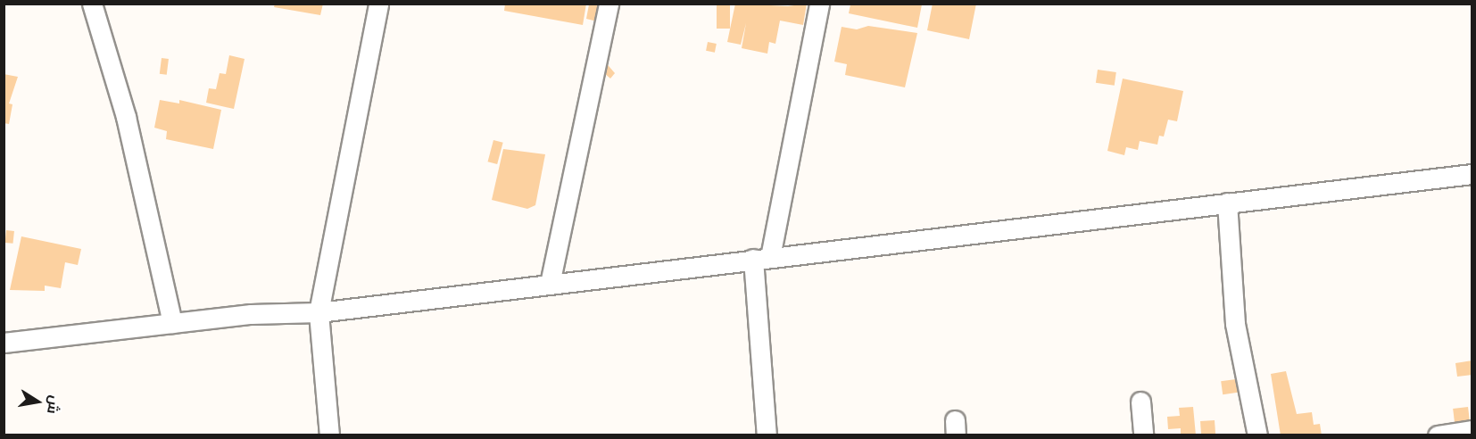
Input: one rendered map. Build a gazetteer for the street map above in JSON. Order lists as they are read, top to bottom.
{
  "north": "right"
}
